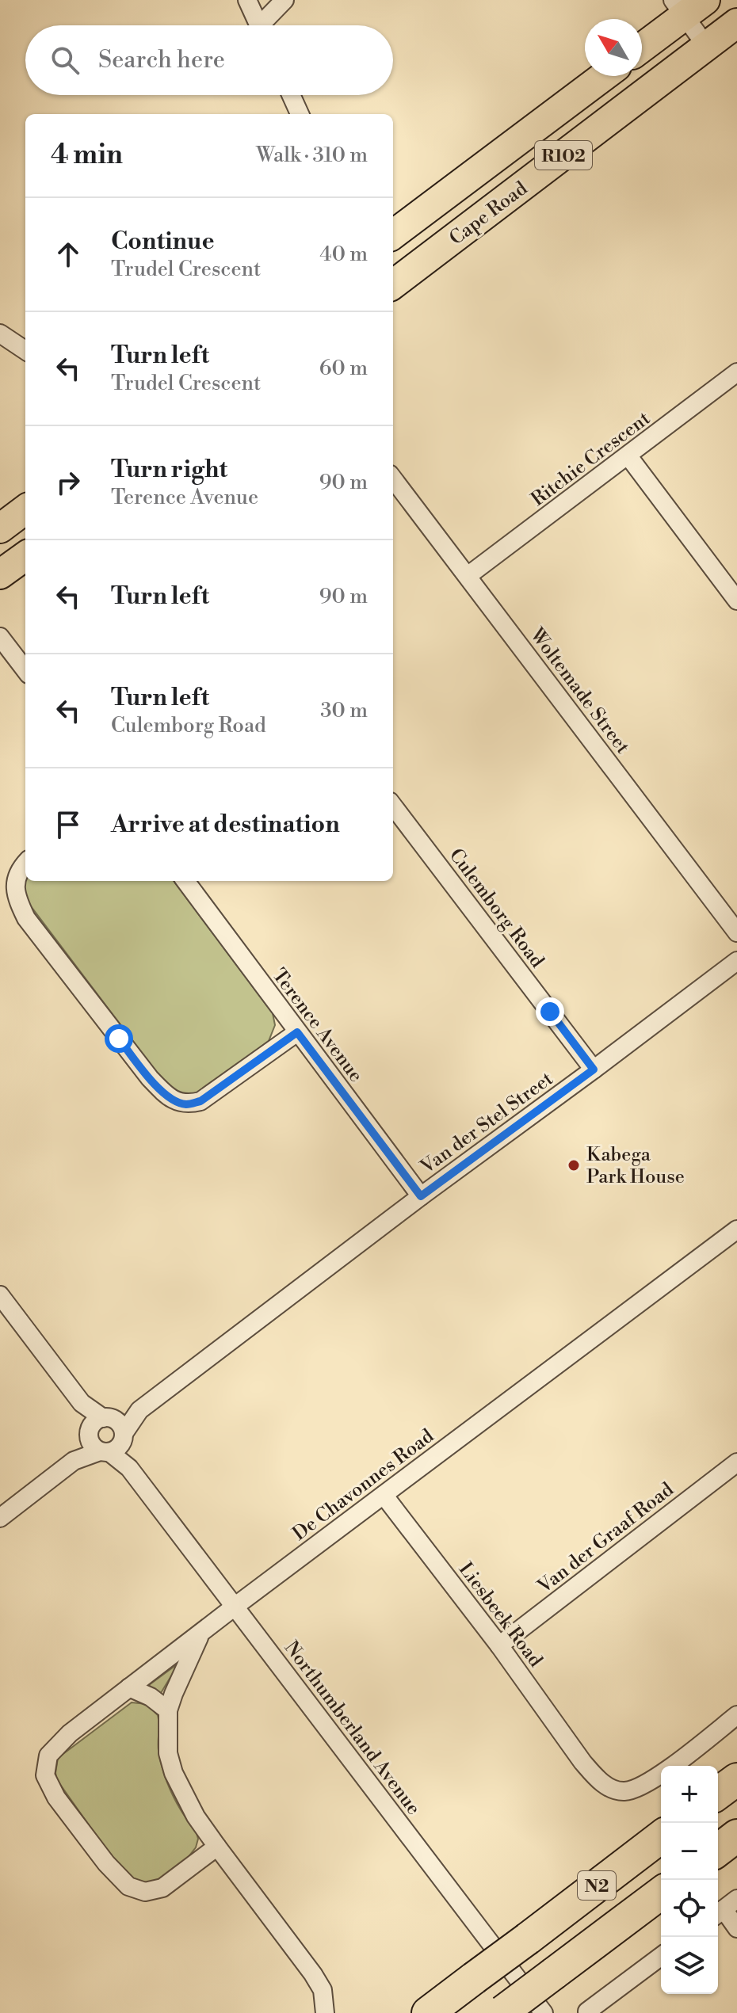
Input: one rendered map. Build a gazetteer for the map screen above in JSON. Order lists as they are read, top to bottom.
{
  "streets": {
    "highway": ["N2"],
    "main road": ["R102", "Cape Road"],
    "street": [
      "Ritchie Crescent",
      "Woltemade Street",
      "Culemborg Road",
      "Terence Avenue",
      "Van der Stel Street",
      "De Chavonnes Road",
      "Van der Graaf Road",
      "Liesbeek Road",
      "Northumberland Avenue"
    ]
  },
  "crossings": [
    ["Ritchie Crescent", "Woltemade Street"],
    ["Culemborg Road", "Van der Stel Street"],
    ["Terence Avenue", "Van der Stel Street"],
    ["Van der Stel Street", "Northumberland Avenue"],
    ["De Chavonnes Road", "Liesbeek Road"],
    ["De Chavonnes Road", "Northumberland Avenue"],
    ["Van der Graaf Road", "Liesbeek Road"]
  ],
  "places": ["Kabega Park House"],
  "north": "top left",
  "page": {
    "search": "Search here",
    "heading": ["4 min", "Walk · 310 m"],
    "list": [
      ["Continue", "Trudel Crescent", "40 m"],
      ["Turn left", "Trudel Crescent", "60 m"],
      ["Turn right", "Terence Avenue", "90 m"],
      ["Turn left", "90 m"],
      ["Turn left", "Culemborg Road", "30 m"],
      "Arrive at destination"
    ],
    "map_buttons": ["+", "−"]
  }
}
